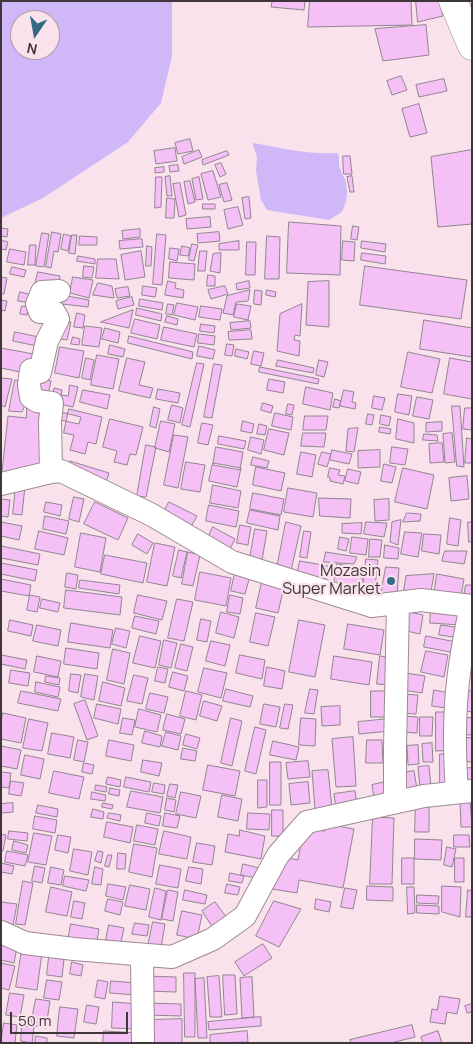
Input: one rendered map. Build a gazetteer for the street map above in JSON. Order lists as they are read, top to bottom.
{
  "places": ["Mozasin Super Market"],
  "scale_bar": "50 m",
  "north": "bottom"
}
